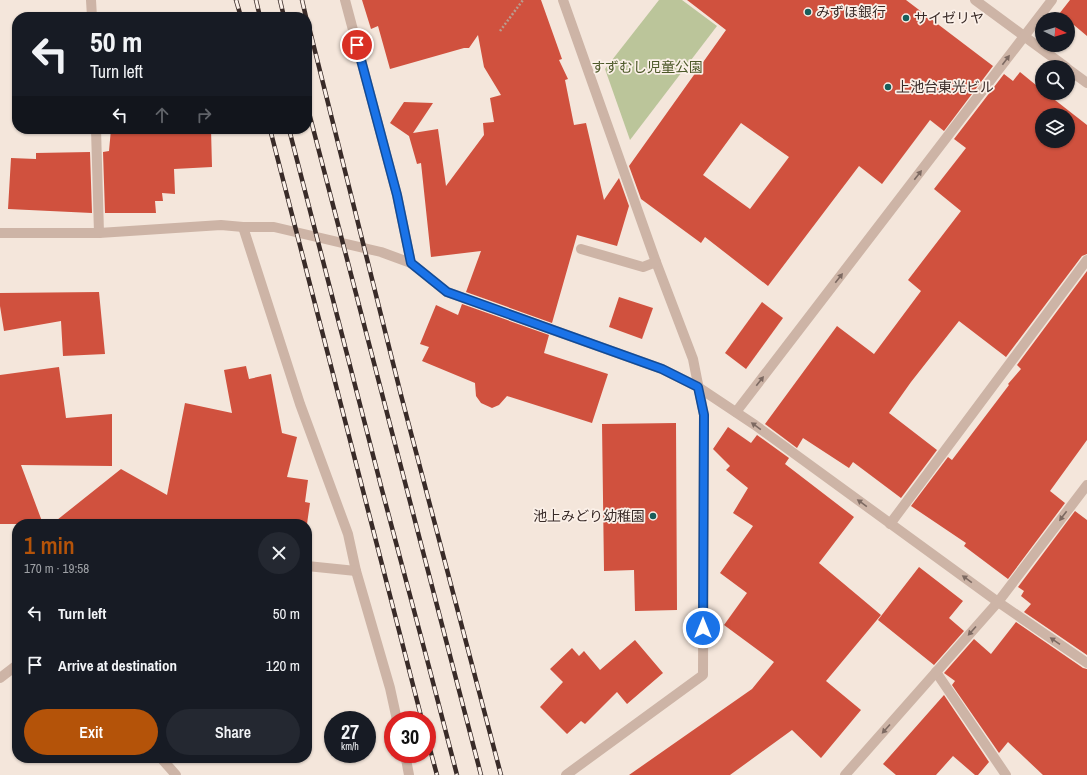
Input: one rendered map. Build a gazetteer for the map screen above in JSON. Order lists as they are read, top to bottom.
{
  "parks": ["すずむし児童公園"],
  "places": [
    "みずほ銀行",
    "サイゼリヤ",
    "上池台東光ビル",
    "池上みどり幼稚園"
  ],
  "north": "right",
  "page": {
    "turn": ["50 m", "Turn left"],
    "heading": ["1 min", "170 m · 19:58"],
    "list": [
      {
        "name": "Turn left",
        "value": "50 m"
      },
      {
        "name": "Arrive at destination",
        "value": "120 m"
      }
    ],
    "buttons": ["Exit", "Share"],
    "speed": "27 km/h",
    "limit": "30"
  }
}
